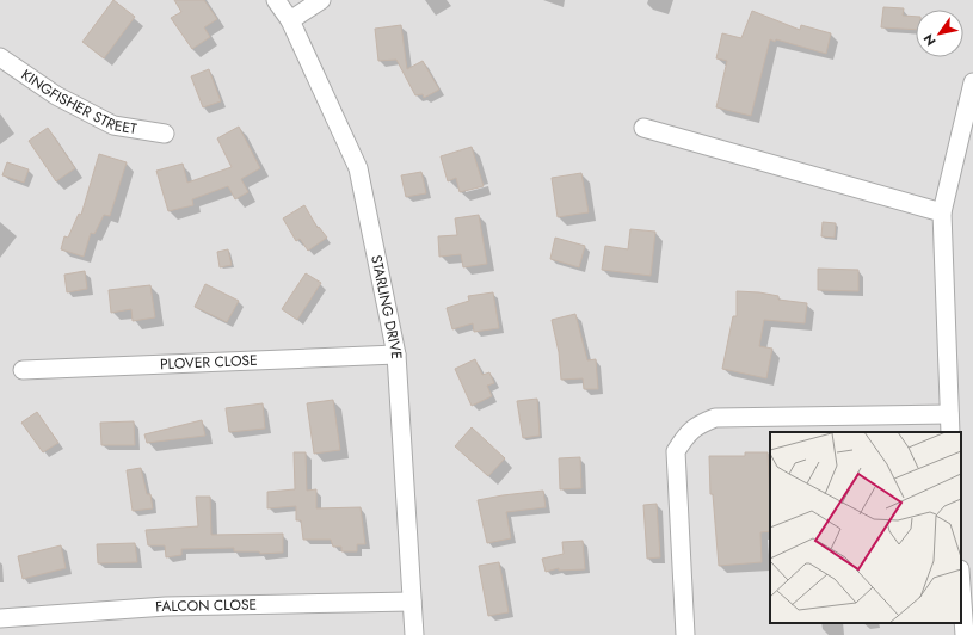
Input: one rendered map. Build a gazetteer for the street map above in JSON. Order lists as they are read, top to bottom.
{
  "streets": {
    "street": [
      "KINGFISHER STREET",
      "STARLING DRIVE",
      "PLOVER CLOSE",
      "FALCON CLOSE"
    ]
  },
  "crossings": [
    ["STARLING DRIVE", "PLOVER CLOSE"],
    ["STARLING DRIVE", "FALCON CLOSE"]
  ],
  "north": "bottom left"
}
